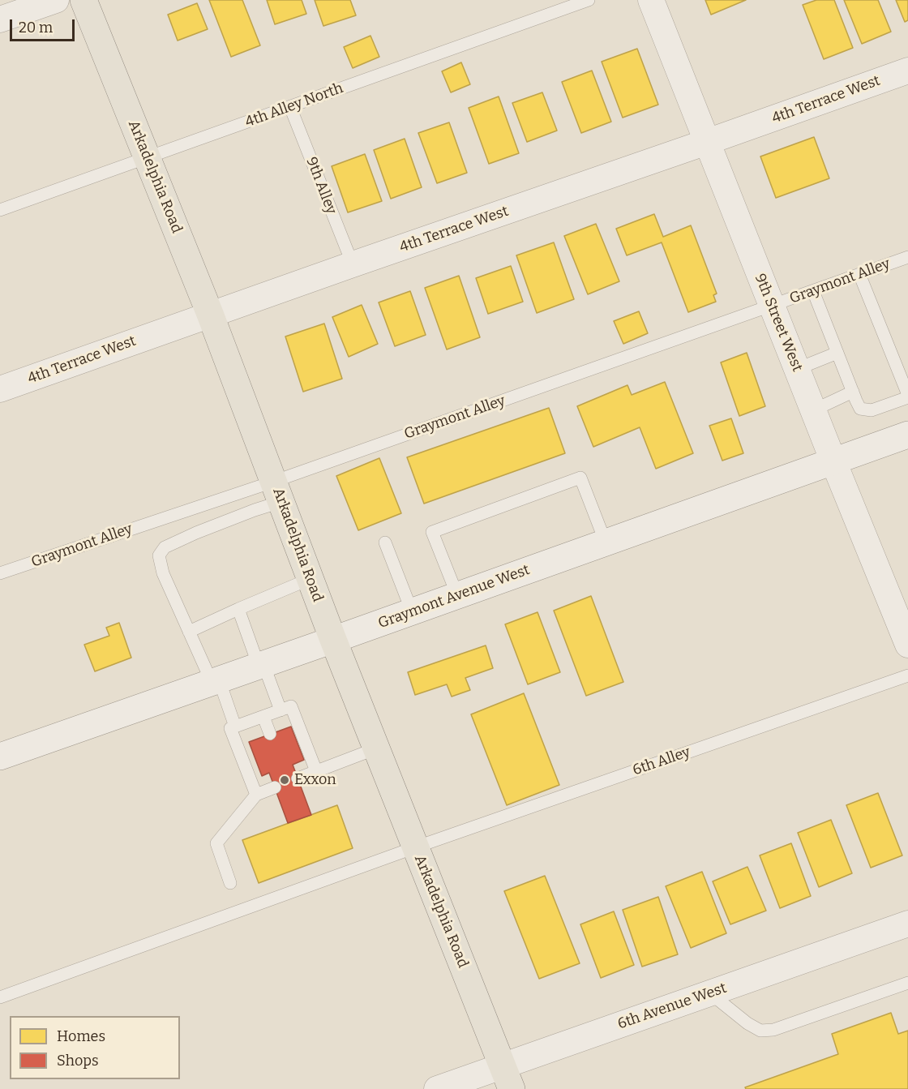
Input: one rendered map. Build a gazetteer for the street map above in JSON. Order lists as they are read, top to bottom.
{
  "streets": {
    "main road": ["Arkadelphia Road", "Graymont Avenue West"],
    "street": ["4th Terrace West", "9th Street West", "6th Avenue West"],
    "lane": [
      "4th Alley North",
      "9th Alley",
      "Graymont Alley",
      "6th Alley"
    ]
  },
  "crossings": [
    ["4th Terrace West", "Arkadelphia Road"],
    ["4th Terrace West", "9th Alley"],
    ["4th Terrace West", "9th Street West"],
    ["4th Alley North", "Arkadelphia Road"],
    ["4th Alley North", "9th Alley"],
    ["Arkadelphia Road", "Graymont Alley"],
    ["Arkadelphia Road", "Graymont Avenue West"],
    ["Arkadelphia Road", "6th Alley"],
    ["Arkadelphia Road", "6th Avenue West"],
    ["Graymont Alley", "9th Street West"],
    ["9th Street West", "Graymont Avenue West"]
  ],
  "places": ["Exxon"],
  "legend": ["Homes", "Shops"],
  "scale_bar": "20 m"
}
